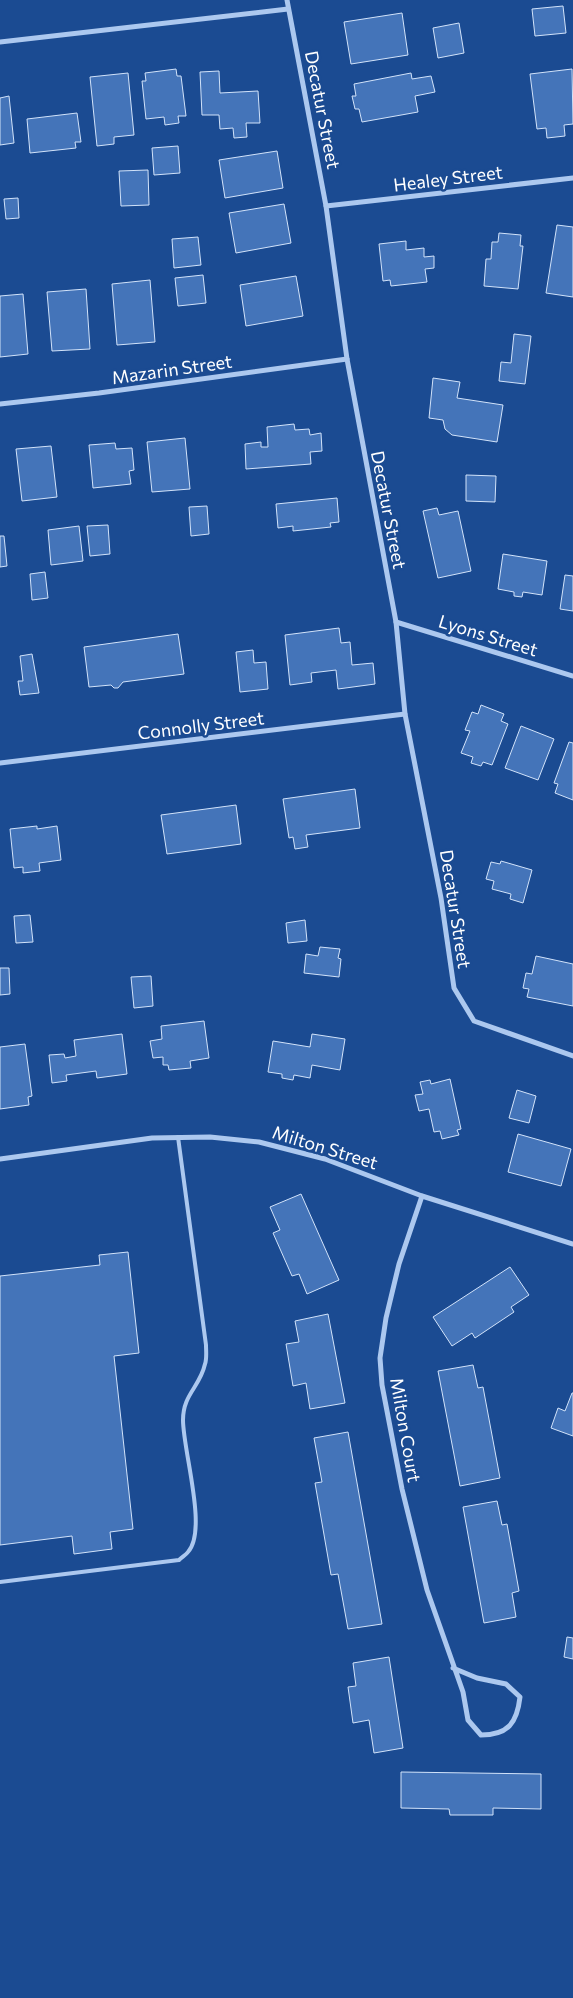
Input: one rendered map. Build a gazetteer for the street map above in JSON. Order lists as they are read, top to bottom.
{
  "streets": {
    "street": [
      "Decatur Street",
      "Healey Street",
      "Mazarin Street",
      "Lyons Street",
      "Connolly Street",
      "Milton Street",
      "Milton Court"
    ]
  },
  "crossings": [
    ["Decatur Street", "Healey Street"],
    ["Decatur Street", "Mazarin Street"],
    ["Decatur Street", "Lyons Street"],
    ["Decatur Street", "Connolly Street"],
    ["Milton Street", "Milton Court"]
  ]
}
